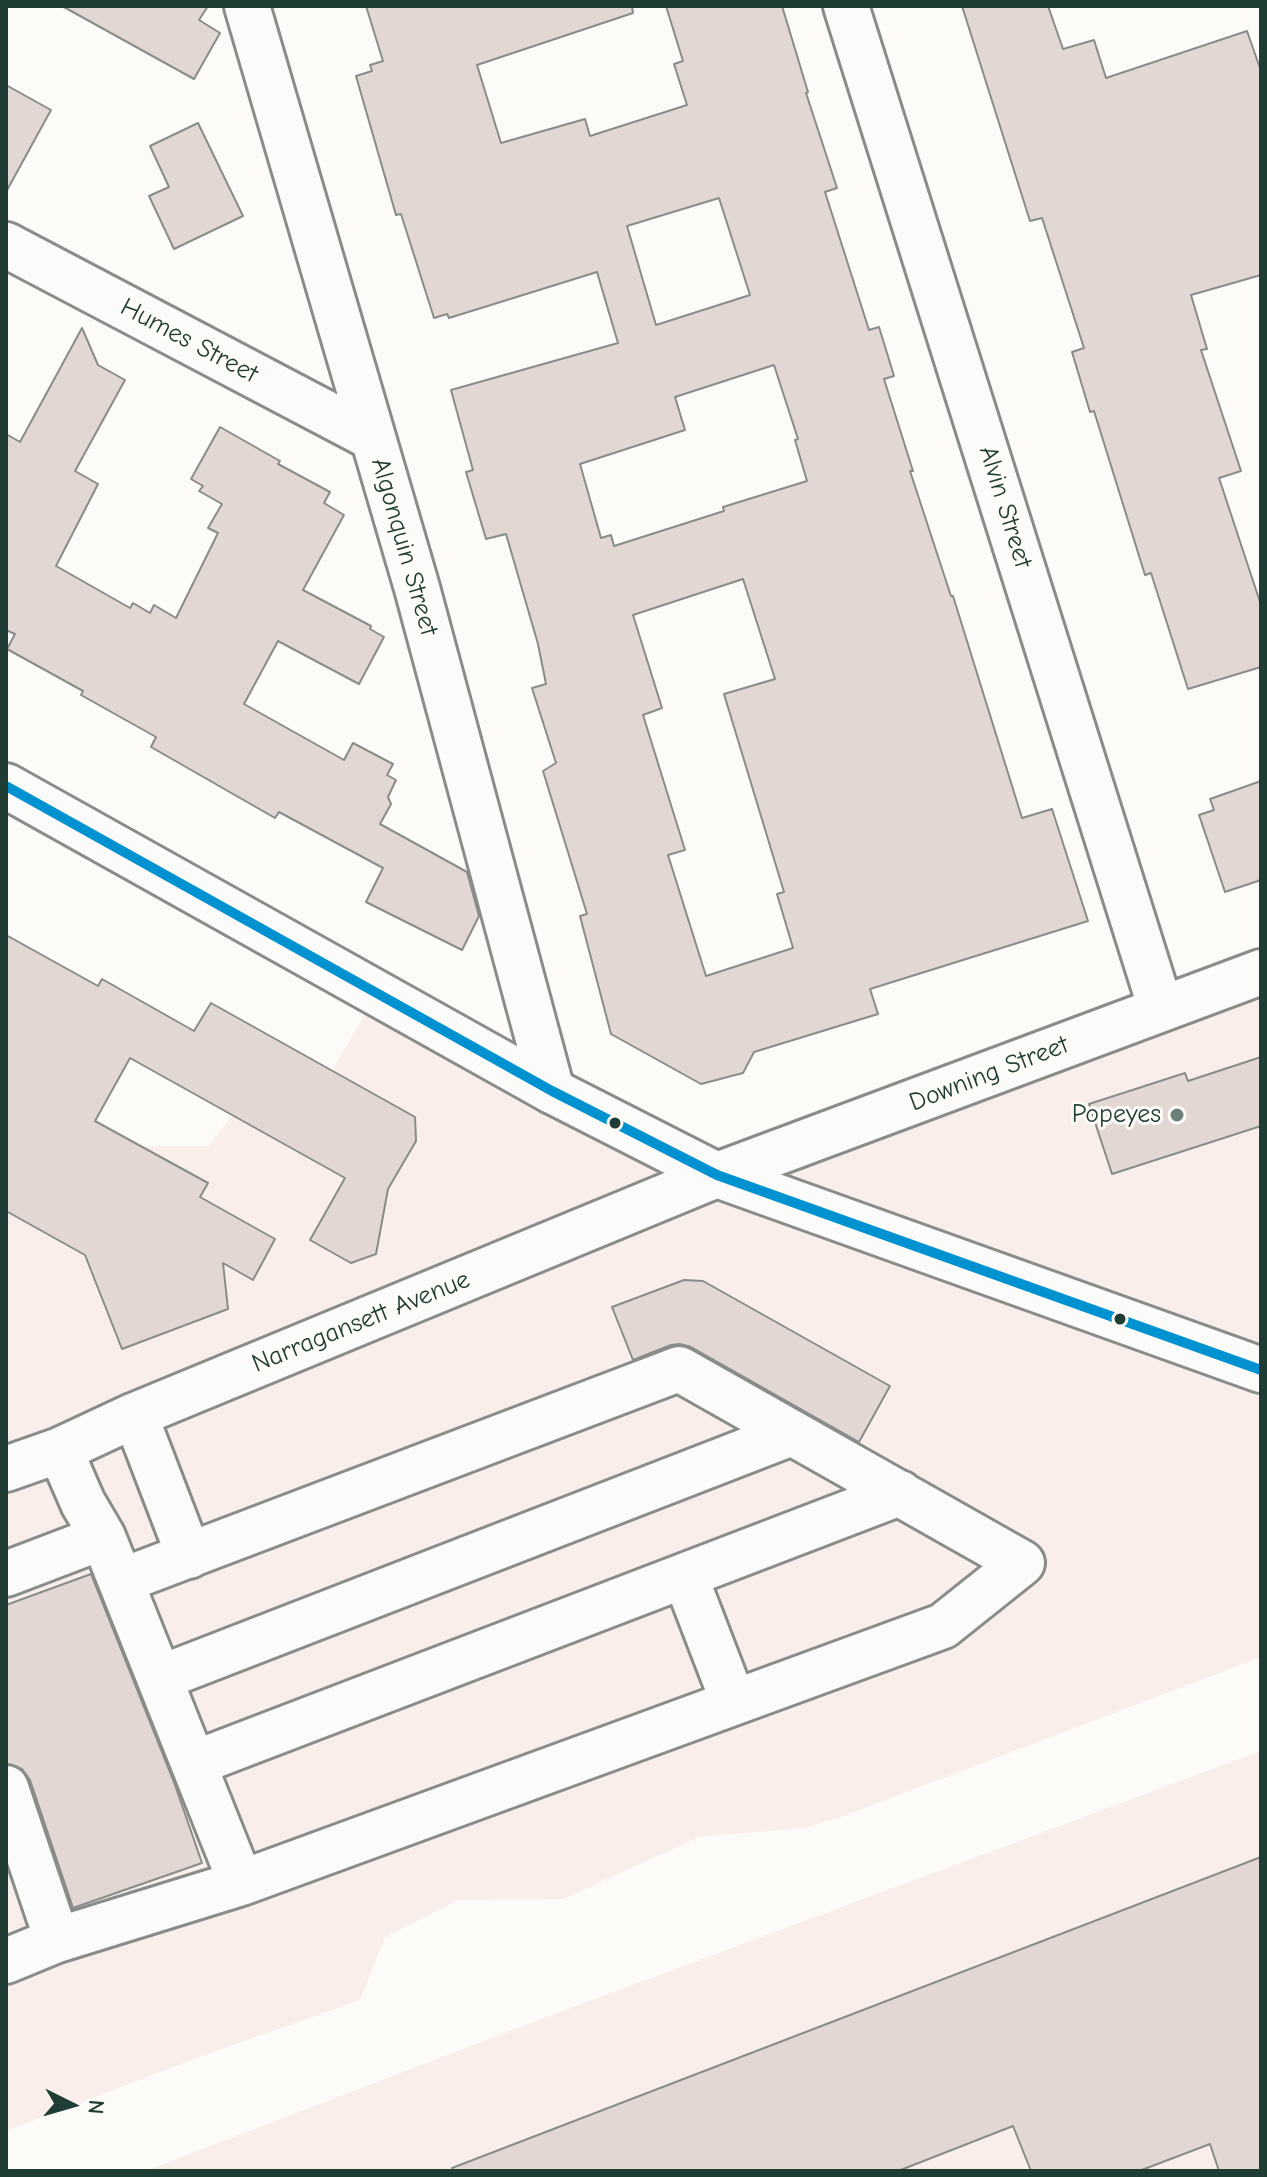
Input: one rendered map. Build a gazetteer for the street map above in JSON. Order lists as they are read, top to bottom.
{
  "streets": {
    "street": [
      "Humes Street",
      "Alvin Street",
      "Algonquin Street",
      "Downing Street",
      "Narragansett Avenue"
    ]
  },
  "crossings": [
    ["Humes Street", "Algonquin Street"],
    ["Alvin Street", "Downing Street"],
    ["Downing Street", "Narragansett Avenue"]
  ],
  "places": ["Popeyes"],
  "north": "right"
}
